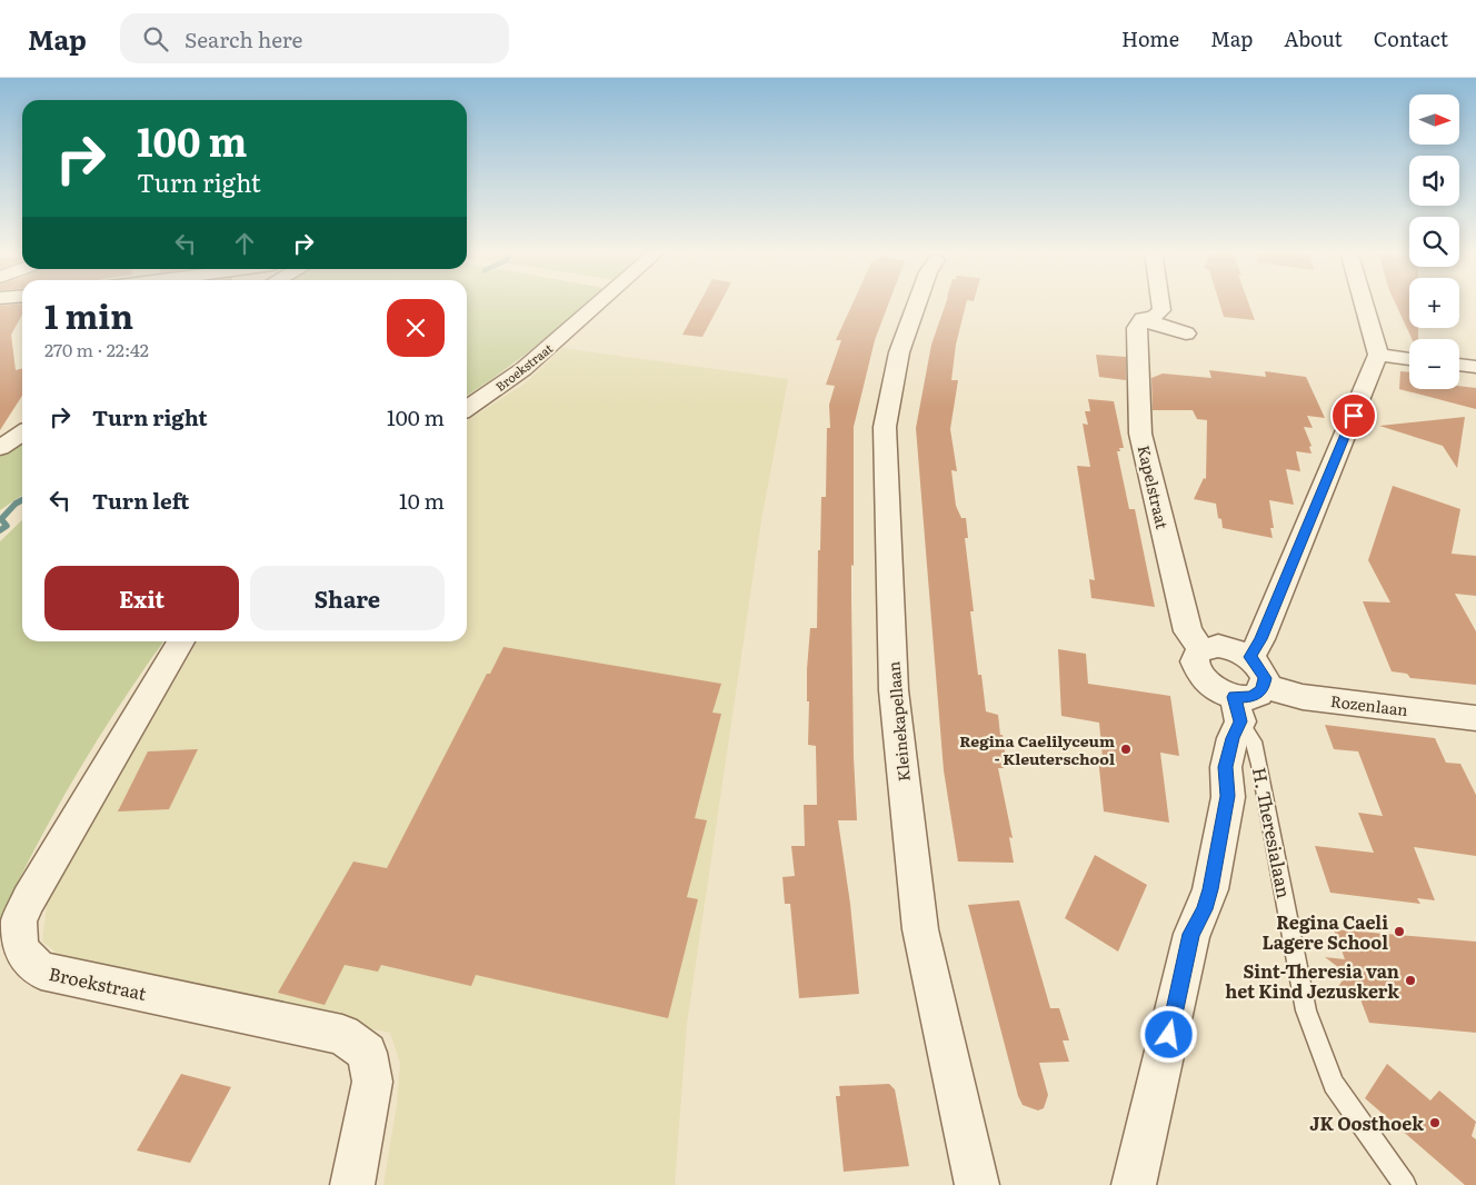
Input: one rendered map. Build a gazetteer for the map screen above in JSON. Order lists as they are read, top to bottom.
{
  "streets": {
    "street": [
      "Broekstraat",
      "Kapelstraat",
      "Rozenlaan",
      "Kleinekapellaan"
    ],
    "lane": ["H. Theresialaan"]
  },
  "places": [
    "Regina Caelilyceum - Kleuterschool",
    "Regina Caeli Lagere School",
    "Sint-Theresia van het Kind Jezuskerk",
    "JK Oosthoek"
  ],
  "north": "right",
  "page": {
    "header": "Map",
    "search": "Search here",
    "nav": [
      "Home",
      "Map",
      "About",
      "Contact"
    ],
    "map_buttons": ["+", "−"],
    "turn": ["100 m", "Turn right"],
    "heading": ["1 min", "270 m · 22:42"],
    "list": [
      {
        "name": "Turn right",
        "value": "100 m"
      },
      {
        "name": "Turn left",
        "value": "10 m"
      }
    ],
    "buttons": ["Exit", "Share"]
  }
}
